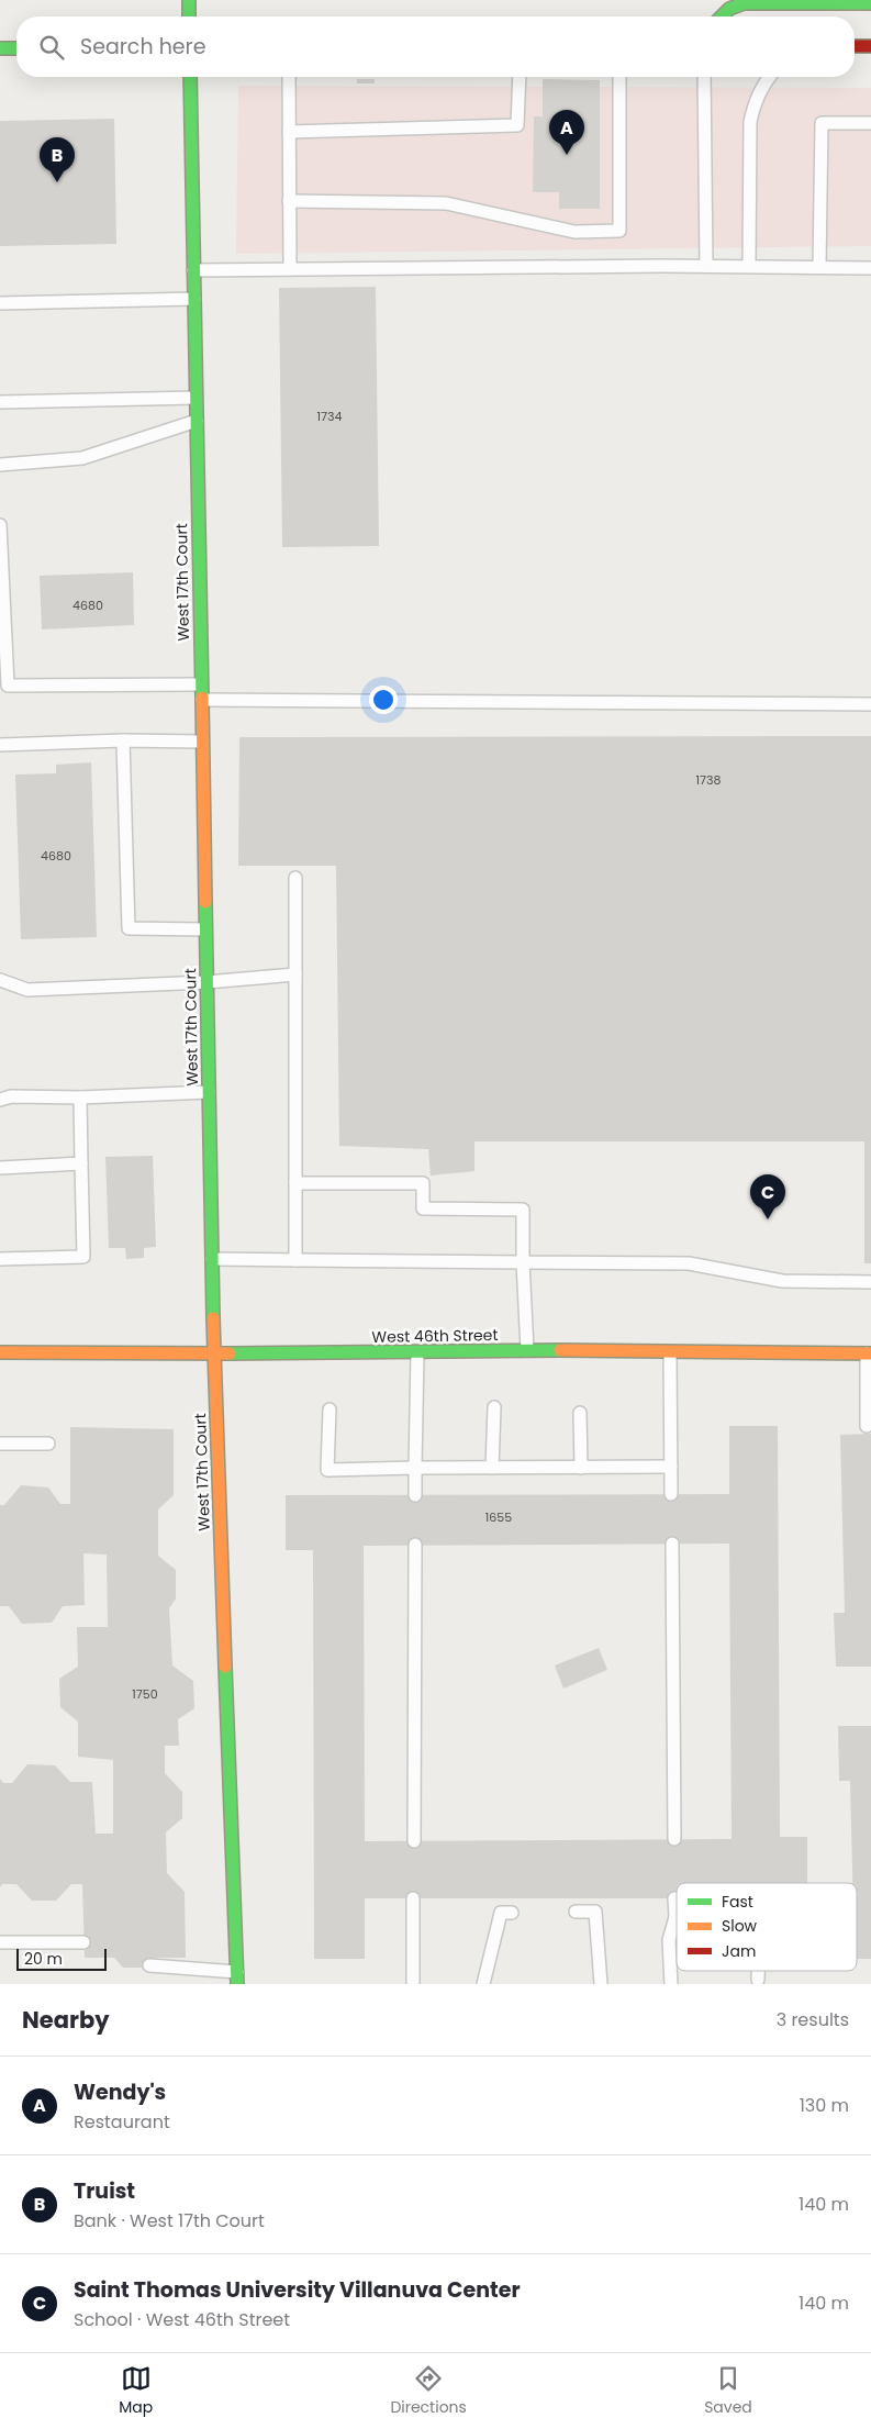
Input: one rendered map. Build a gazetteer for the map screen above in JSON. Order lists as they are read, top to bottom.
{
  "streets": {
    "street": ["West 17th Court", "West 46th Street"]
  },
  "crossings": [
    ["West 17th Court", "West 46th Street"]
  ],
  "house_numbers": [
    "1734",
    "4680",
    "1738",
    "4680",
    "1655",
    "1750"
  ],
  "legend": ["Fast", "Slow", "Jam"],
  "scale_bar": "20 m",
  "page": {
    "search": "Search here",
    "pins": ["A", "B", "C"],
    "scale": "20 m",
    "heading": ["Nearby", "3 results"],
    "list": [
      {
        "mark": "A",
        "name": "Wendy's",
        "note": "Restaurant",
        "value": "130 m"
      },
      {
        "mark": "B",
        "name": "Truist",
        "note": "Bank · West 17th Court",
        "value": "140 m"
      },
      {
        "mark": "C",
        "name": "Saint Thomas University Villanuva Center",
        "note": "School · West 46th Street",
        "value": "140 m"
      }
    ],
    "nav": ["Map", "Directions", "Saved"]
  }
}
